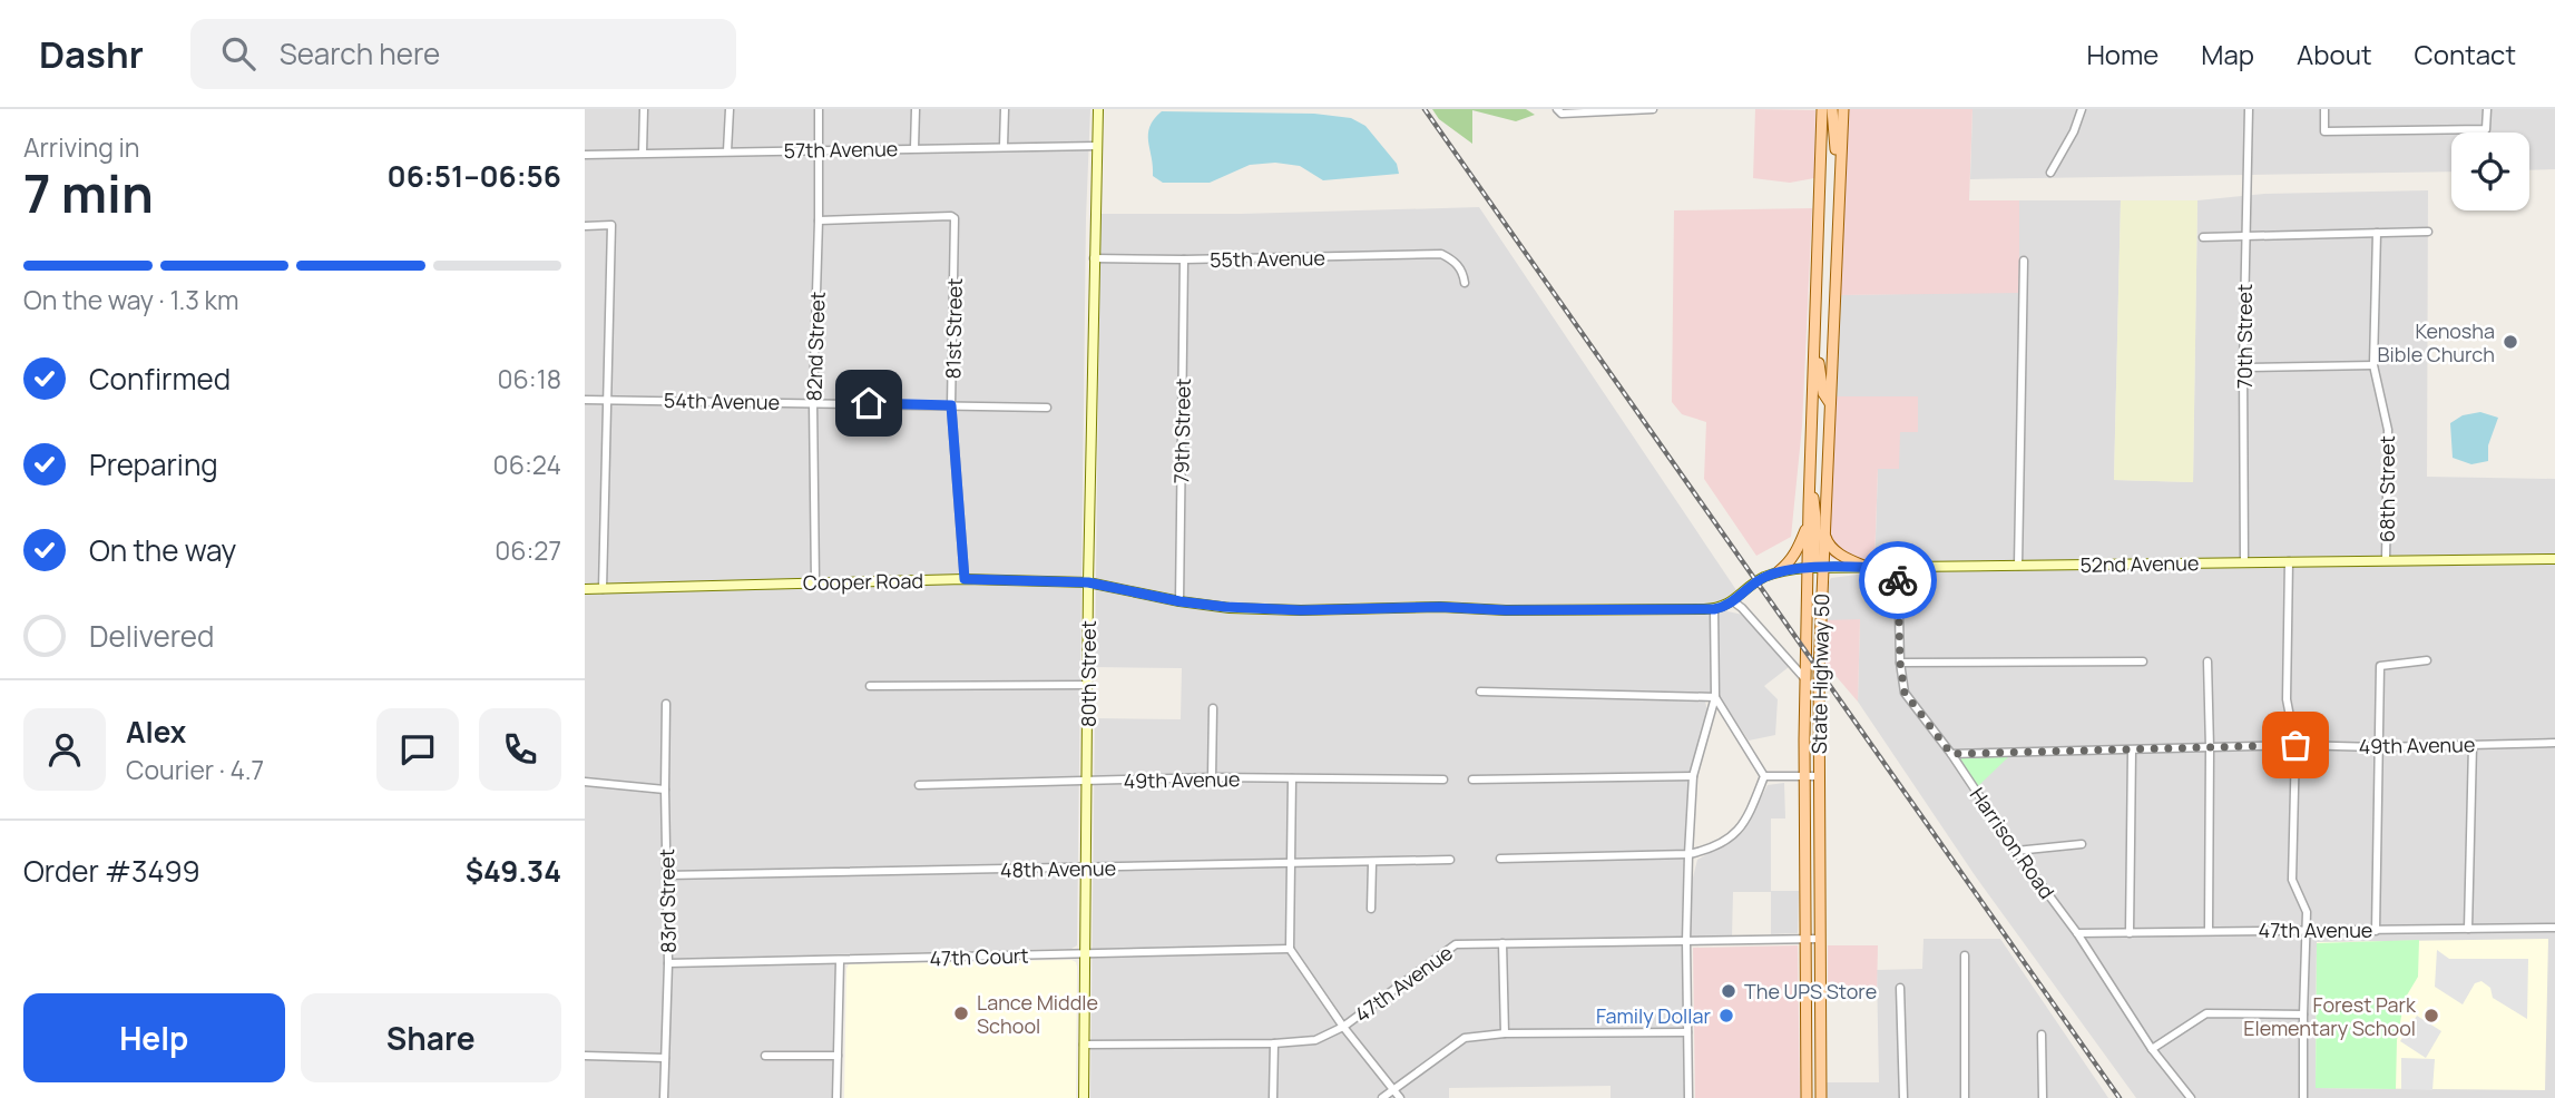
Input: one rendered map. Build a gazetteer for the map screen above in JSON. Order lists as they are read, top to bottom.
{
  "streets": {
    "main road": ["State Highway 50"],
    "street": [
      "57th Avenue",
      "55th Avenue",
      "81st Street",
      "70th Street",
      "82nd Street",
      "54th Avenue",
      "79th Street",
      "68th Street",
      "52nd Avenue",
      "Cooper Road",
      "80th Street",
      "49th Avenue",
      "Harrison Road",
      "48th Avenue",
      "83rd Street",
      "47th Avenue",
      "47th Court"
    ]
  },
  "crossings": [
    ["57th Avenue", "82nd Street"],
    ["57th Avenue", "80th Street"],
    ["55th Avenue", "79th Street"],
    ["55th Avenue", "80th Street"],
    ["81st Street", "82nd Street"],
    ["81st Street", "54th Avenue"],
    ["81st Street", "Cooper Road"],
    ["70th Street", "52nd Avenue"],
    ["82nd Street", "54th Avenue"],
    ["82nd Street", "Cooper Road"],
    ["79th Street", "Cooper Road"],
    ["68th Street", "52nd Avenue"],
    ["52nd Avenue", "Cooper Road"],
    ["52nd Avenue", "State Highway 50"],
    ["52nd Avenue", "Harrison Road"],
    ["Cooper Road", "80th Street"],
    ["80th Street", "49th Avenue"],
    ["80th Street", "48th Avenue"],
    ["80th Street", "47th Avenue"],
    ["80th Street", "47th Court"],
    ["State Highway 50", "47th Avenue"],
    ["49th Avenue", "Harrison Road"],
    ["Harrison Road", "47th Avenue"],
    ["48th Avenue", "83rd Street"],
    ["83rd Street", "47th Court"]
  ],
  "places": [
    "Kenosha Bible Church",
    "The UPS Store",
    "Lance Middle School",
    "Family Dollar",
    "Forest Park Elementary School"
  ],
  "page": {
    "header": "Dashr",
    "search": "Search here",
    "nav": [
      "Home",
      "Map",
      "About",
      "Contact"
    ],
    "heading": ["7 min", "Arriving in", "06:51–06:56"],
    "panel": [
      "Alex",
      "Courier · 4.7",
      "Order #3499",
      "$49.34"
    ],
    "bar": "On the way · 1.3 km",
    "list": [
      ["Confirmed", "06:18"],
      ["Preparing", "06:24"],
      ["On the way", "06:27"],
      "Delivered"
    ],
    "buttons": ["Help", "Share"]
  }
}
